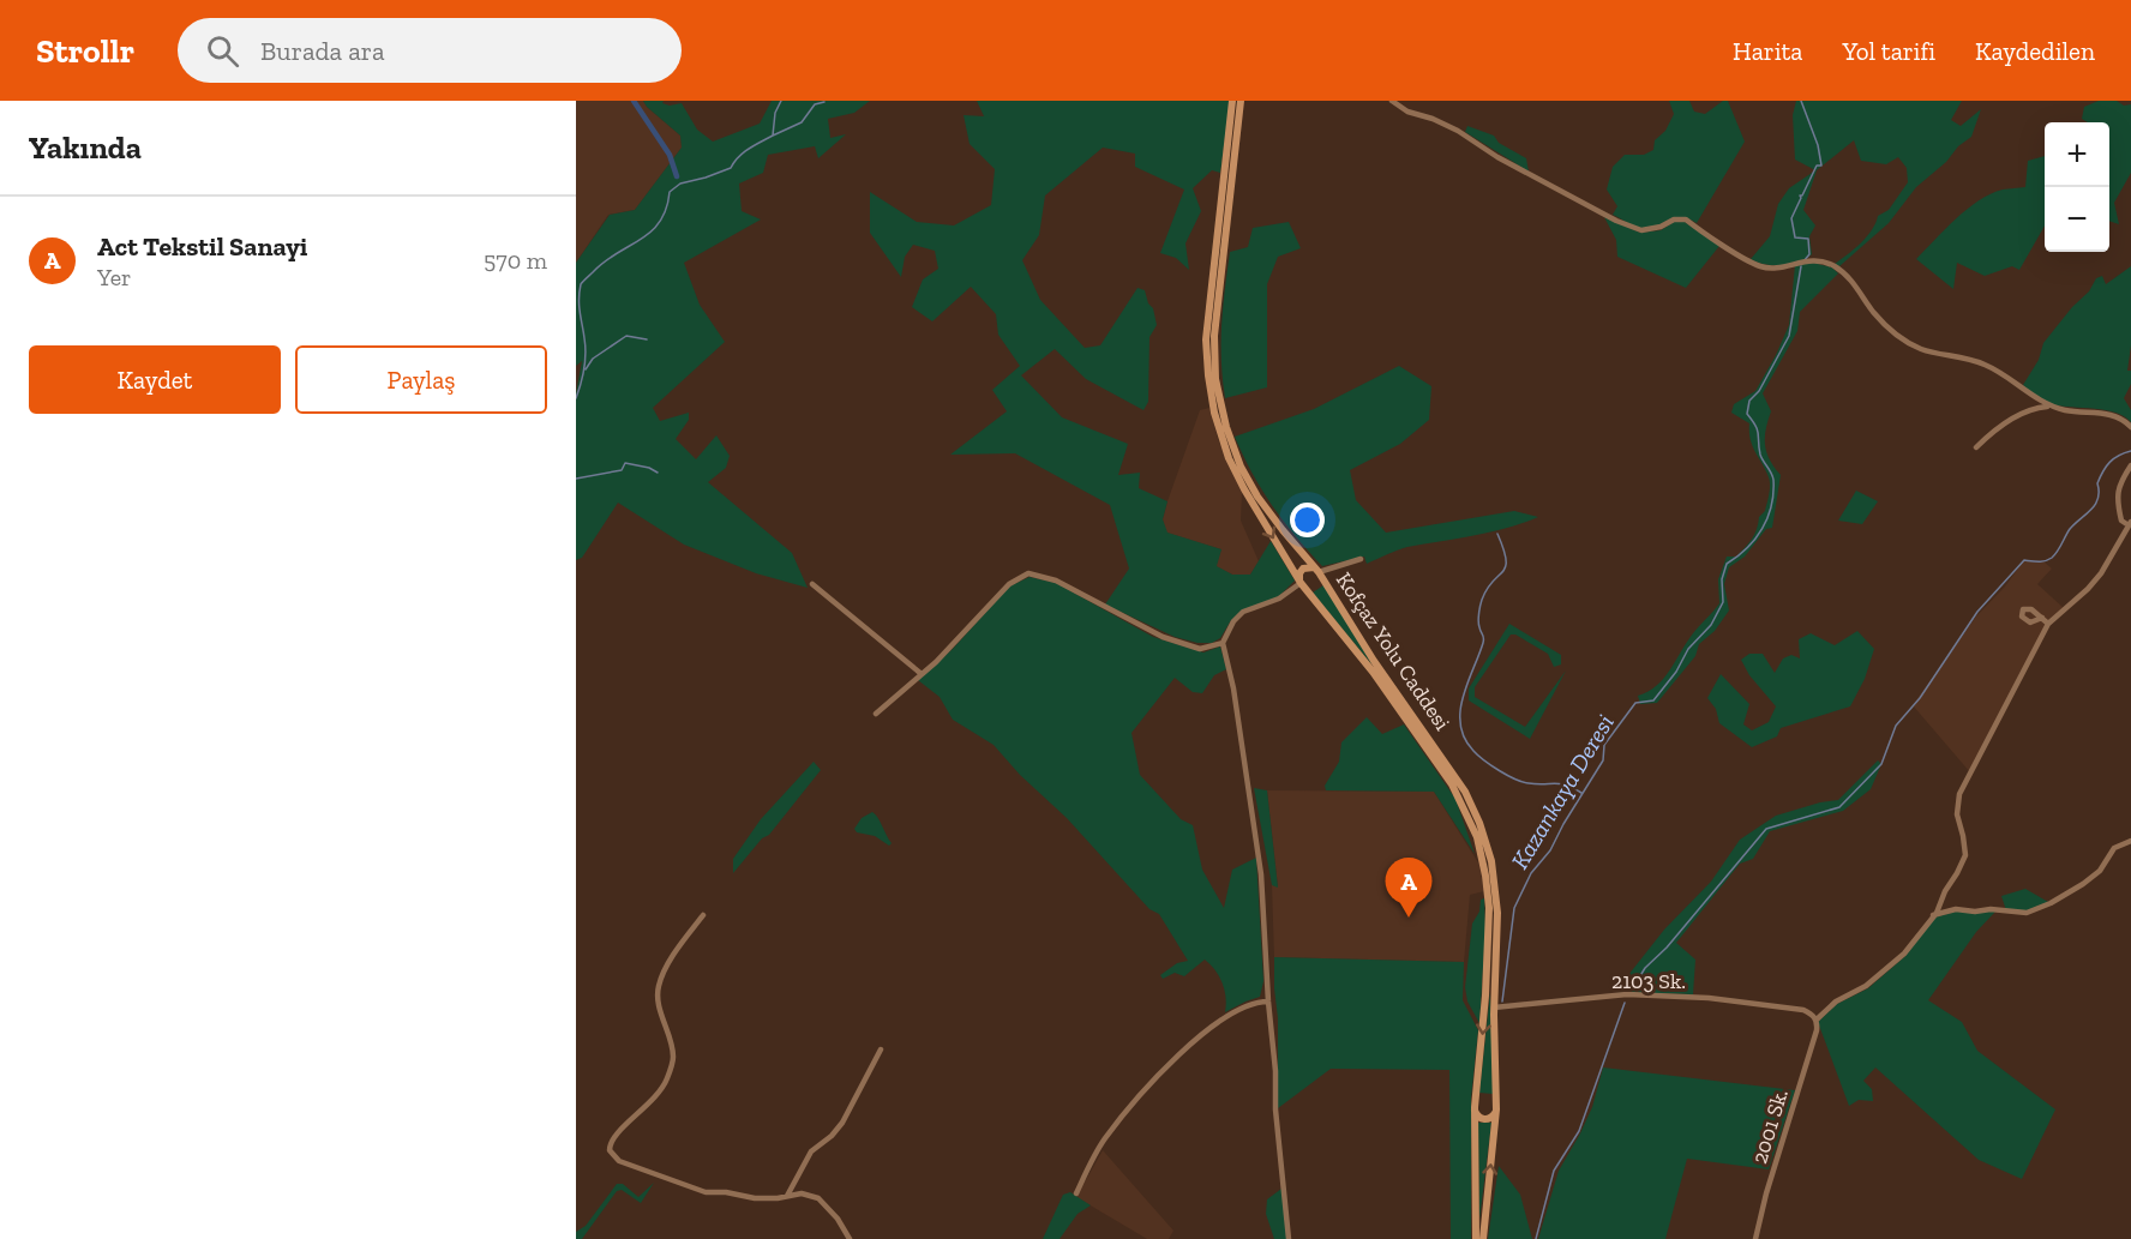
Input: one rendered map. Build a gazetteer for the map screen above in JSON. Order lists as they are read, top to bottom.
{
  "streets": {
    "main road": ["Kofçaz Yolu Caddesi"],
    "street": ["2103 Sk.", "2001 Sk."]
  },
  "crossings": [
    ["Kofçaz Yolu Caddesi", "2103 Sk."],
    ["2103 Sk.", "2001 Sk."]
  ],
  "water": ["Kazankaya Deresi"],
  "page": {
    "header": "Strollr",
    "search": "Burada ara",
    "nav": ["Harita", "Yol tarifi", "Kaydedilen"],
    "heading": "Yakında",
    "map_buttons": ["+", "−"],
    "list": [
      {
        "mark": "A",
        "name": "Act Tekstil Sanayi",
        "note": "Yer",
        "value": "570 m"
      }
    ],
    "buttons": ["Kaydet", "Paylaş"],
    "pins": "A"
  }
}
